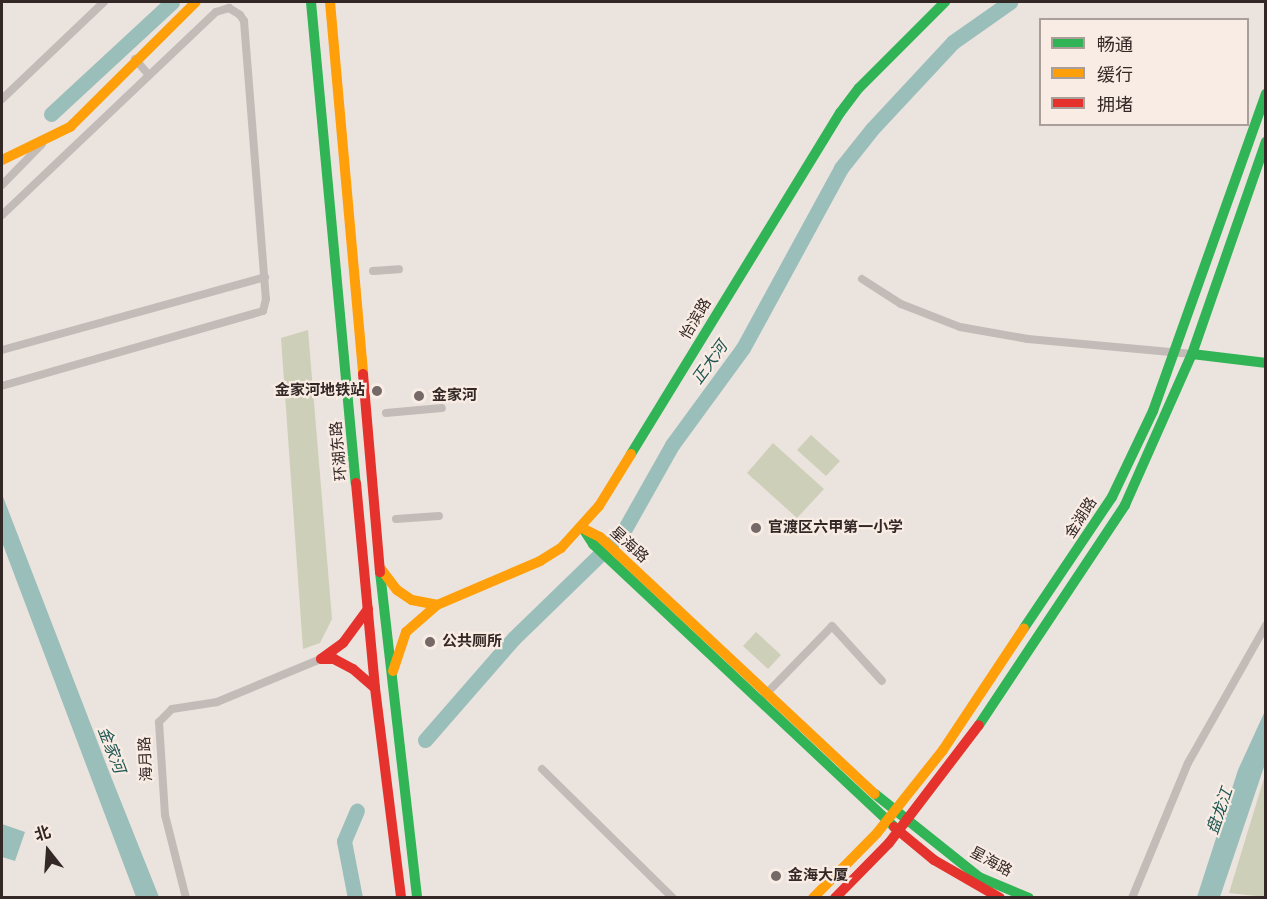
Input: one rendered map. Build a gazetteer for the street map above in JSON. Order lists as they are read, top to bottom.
{
  "streets": {
    "main road": [
      "怡滨路",
      "环湖东路",
      "金湖路",
      "星海路"
    ],
    "street": ["海月路"]
  },
  "crossings": [
    ["怡滨路", "环湖东路"],
    ["怡滨路", "星海路"],
    ["金湖路", "星海路"]
  ],
  "water": ["正大河", "金家河", "盘龙江"],
  "places": [
    "金家河地铁站",
    "金家河",
    "官渡区六甲第一小学",
    "公共厕所",
    "金海大厦"
  ],
  "legend": ["畅通", "缓行", "拥堵"],
  "north": "top"
}
